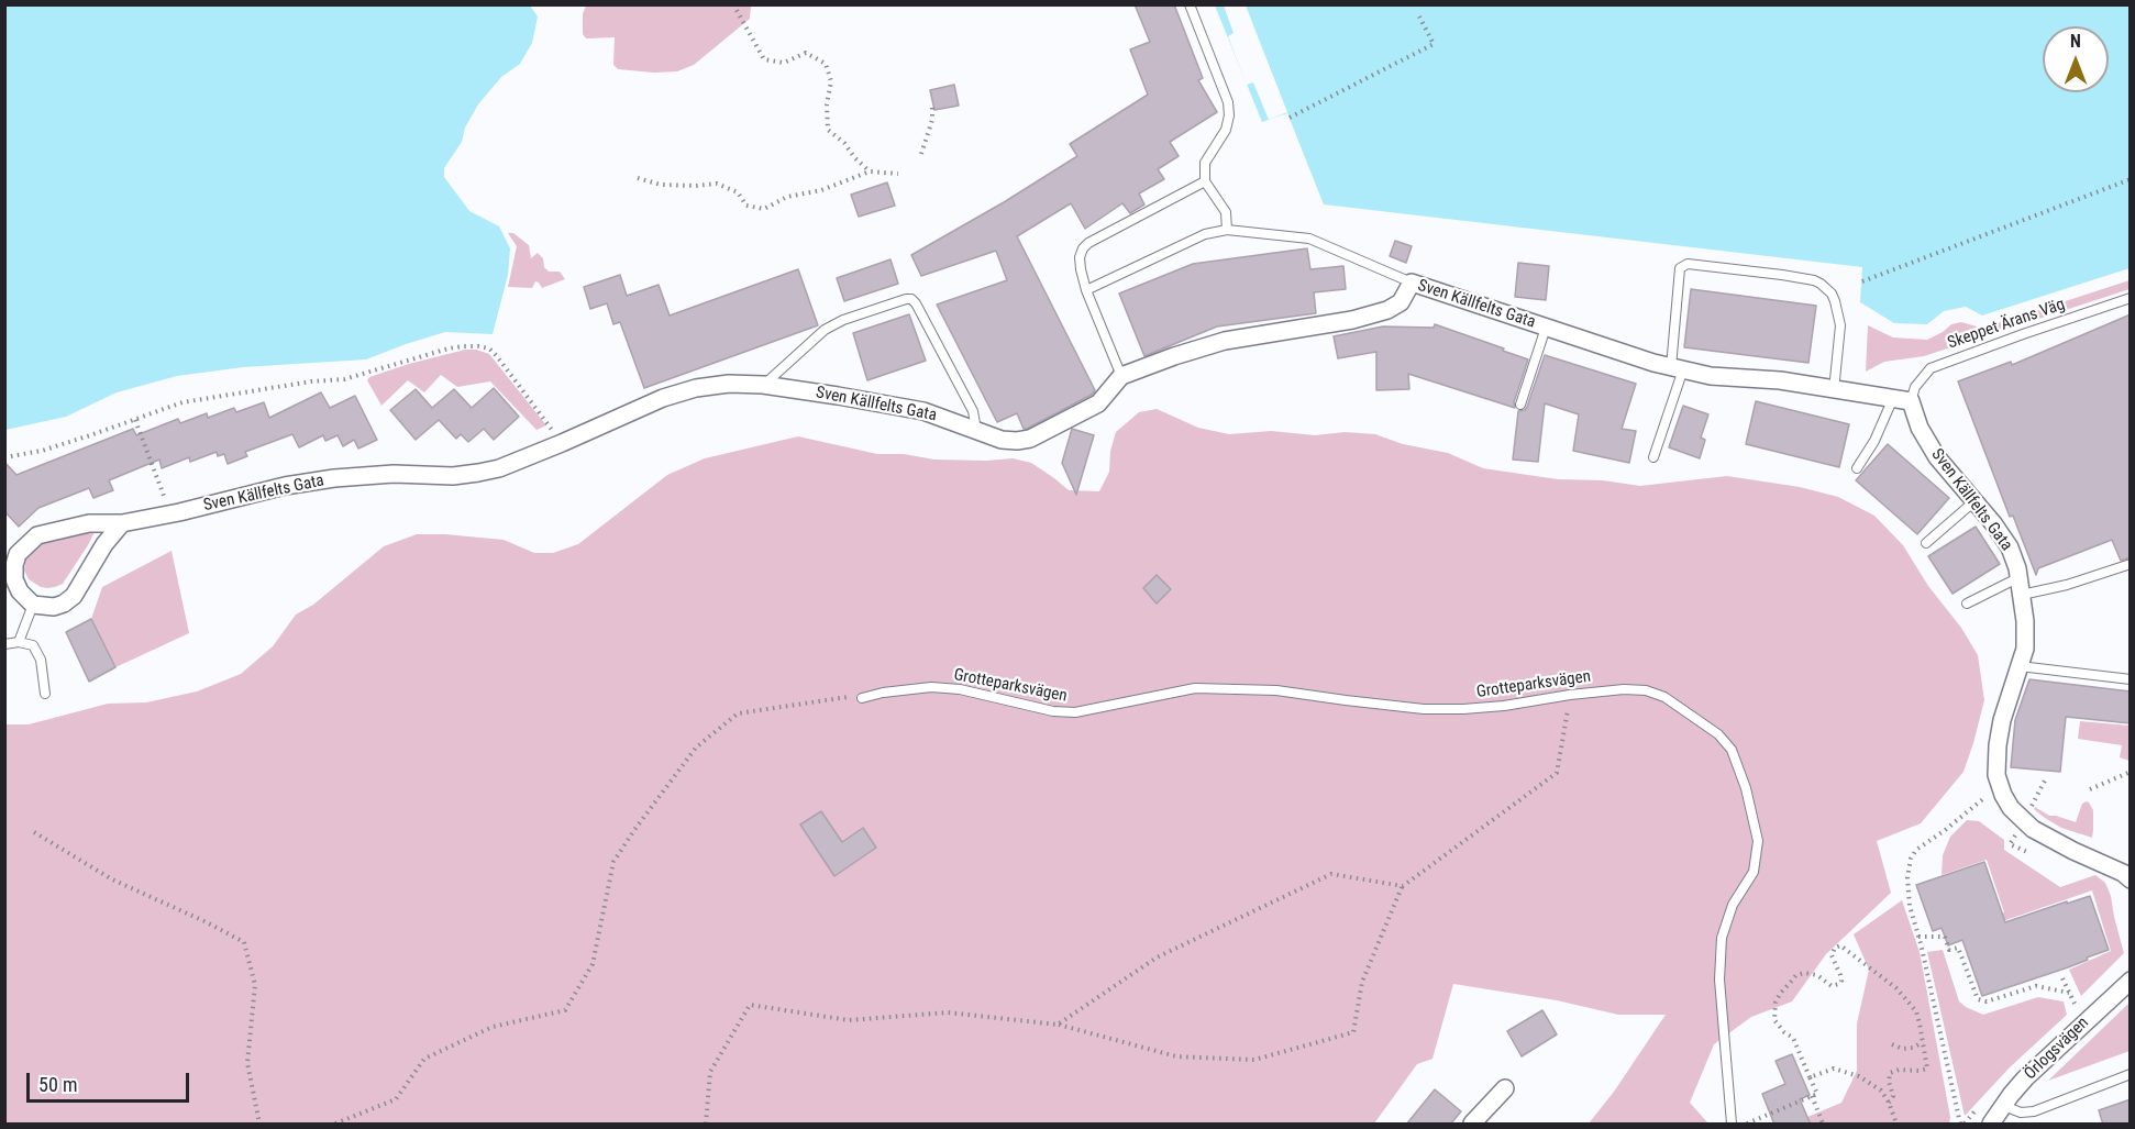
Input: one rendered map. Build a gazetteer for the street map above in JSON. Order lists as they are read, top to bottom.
{
  "streets": {
    "street": ["Sven Källfelts Gata", "Örlogsvägen"],
    "lane": ["Skeppet Ärans Väg", "Grotteparksvägen"]
  },
  "crossings": [
    ["Sven Källfelts Gata", "Skeppet Ärans Väg"]
  ],
  "scale_bar": "50 m",
  "north": "top"
}
